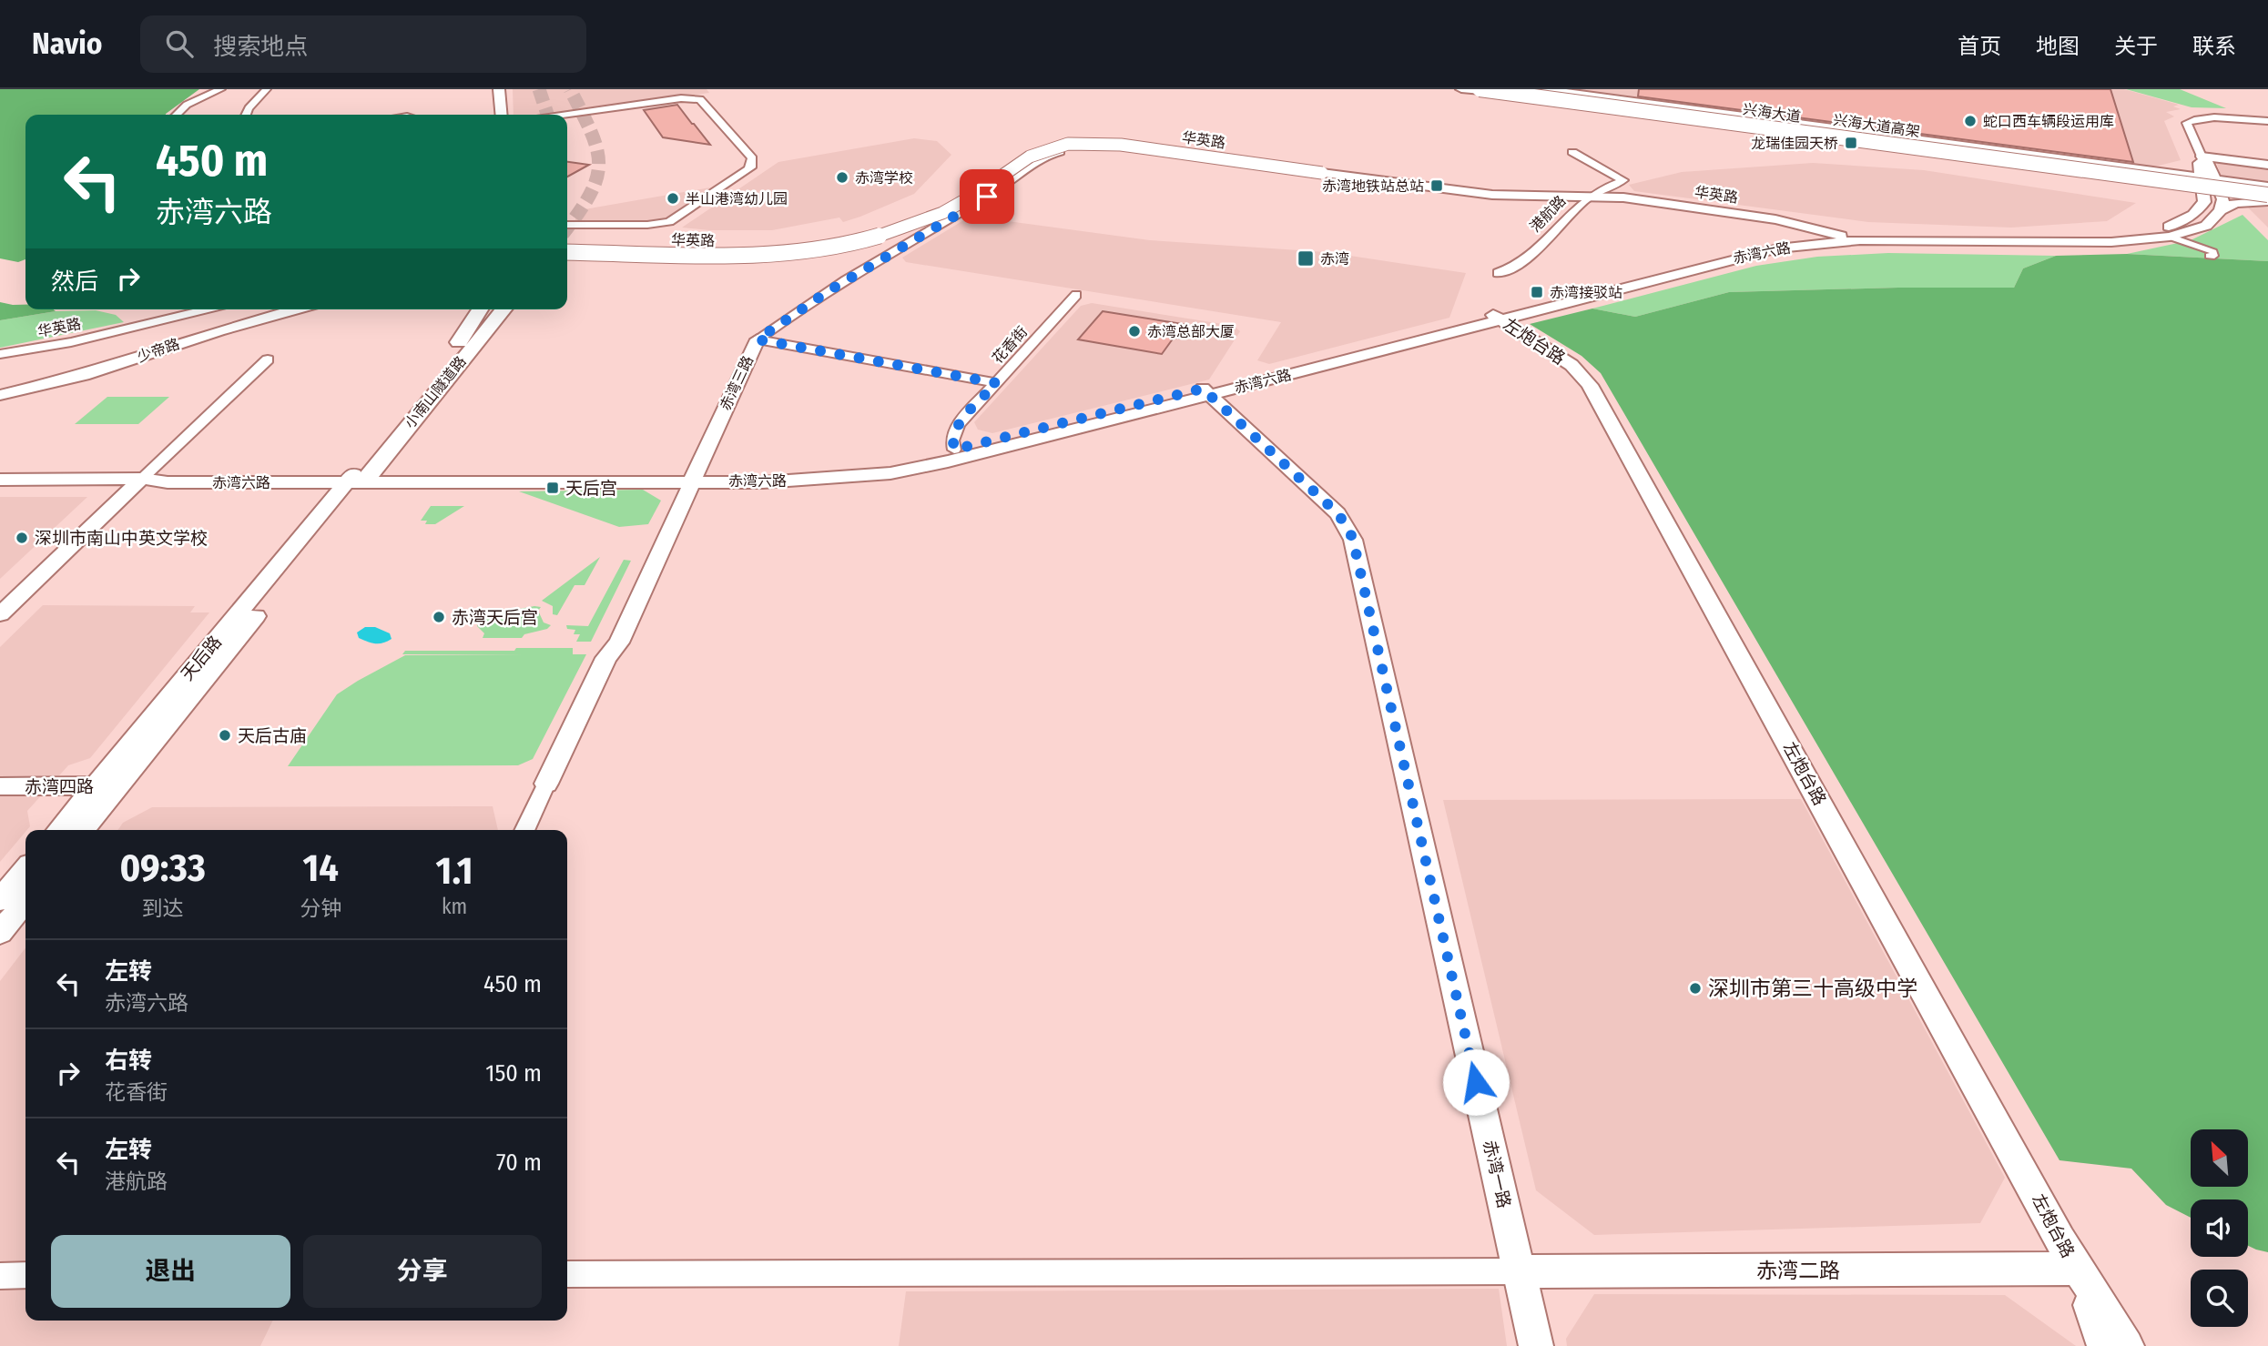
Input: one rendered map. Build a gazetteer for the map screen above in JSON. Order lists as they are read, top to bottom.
{
  "streets": {
    "main road": ["兴海大道高架", "小南山隧道路"],
    "street": [
      "兴海大道",
      "华英路",
      "港航路",
      "赤湾六路",
      "左炮台路",
      "花香街",
      "少帝路",
      "赤湾三路",
      "天后路",
      "赤湾四路",
      "赤湾一路",
      "赤湾二路"
    ]
  },
  "crossings": [
    ["兴海大道", "兴海大道高架"],
    ["兴海大道", "赤湾六路"],
    ["华英路", "港航路"],
    ["华英路", "赤湾六路"],
    ["赤湾六路", "左炮台路"],
    ["赤湾六路", "花香街"],
    ["赤湾六路", "赤湾三路"],
    ["赤湾六路", "小南山隧道路"],
    ["赤湾六路", "天后路"],
    ["赤湾六路", "赤湾一路"],
    ["左炮台路", "赤湾二路"],
    ["小南山隧道路", "天后路"],
    ["天后路", "赤湾四路"],
    ["赤湾一路", "赤湾二路"]
  ],
  "places": {
    "other": [
      "蛇口西车辆段运用库",
      "赤湾学校",
      "半山港湾幼儿园",
      "赤湾总部大厦",
      "深圳市南山中英文学校",
      "赤湾天后宫",
      "天后古庙",
      "深圳市第三十高级中学"
    ],
    "transit": [
      "龙瑞佳园天桥",
      "赤湾地铁站总站",
      "赤湾",
      "赤湾接驳站",
      "天后宫"
    ]
  },
  "north": "top left",
  "page": {
    "header": "Navio",
    "search": "搜索地点",
    "nav": [
      "首页",
      "地图",
      "关于",
      "联系"
    ],
    "turn": ["450 m", "赤湾六路"],
    "then": "然后",
    "eta": [
      "09:33",
      "到达",
      "14",
      "分钟",
      "1.1",
      "km"
    ],
    "list": [
      {
        "name": "左转",
        "note": "赤湾六路",
        "value": "450 m"
      },
      {
        "name": "右转",
        "note": "花香街",
        "value": "150 m"
      },
      {
        "name": "左转",
        "note": "港航路",
        "value": "70 m"
      }
    ],
    "buttons": ["退出", "分享"]
  }
}
